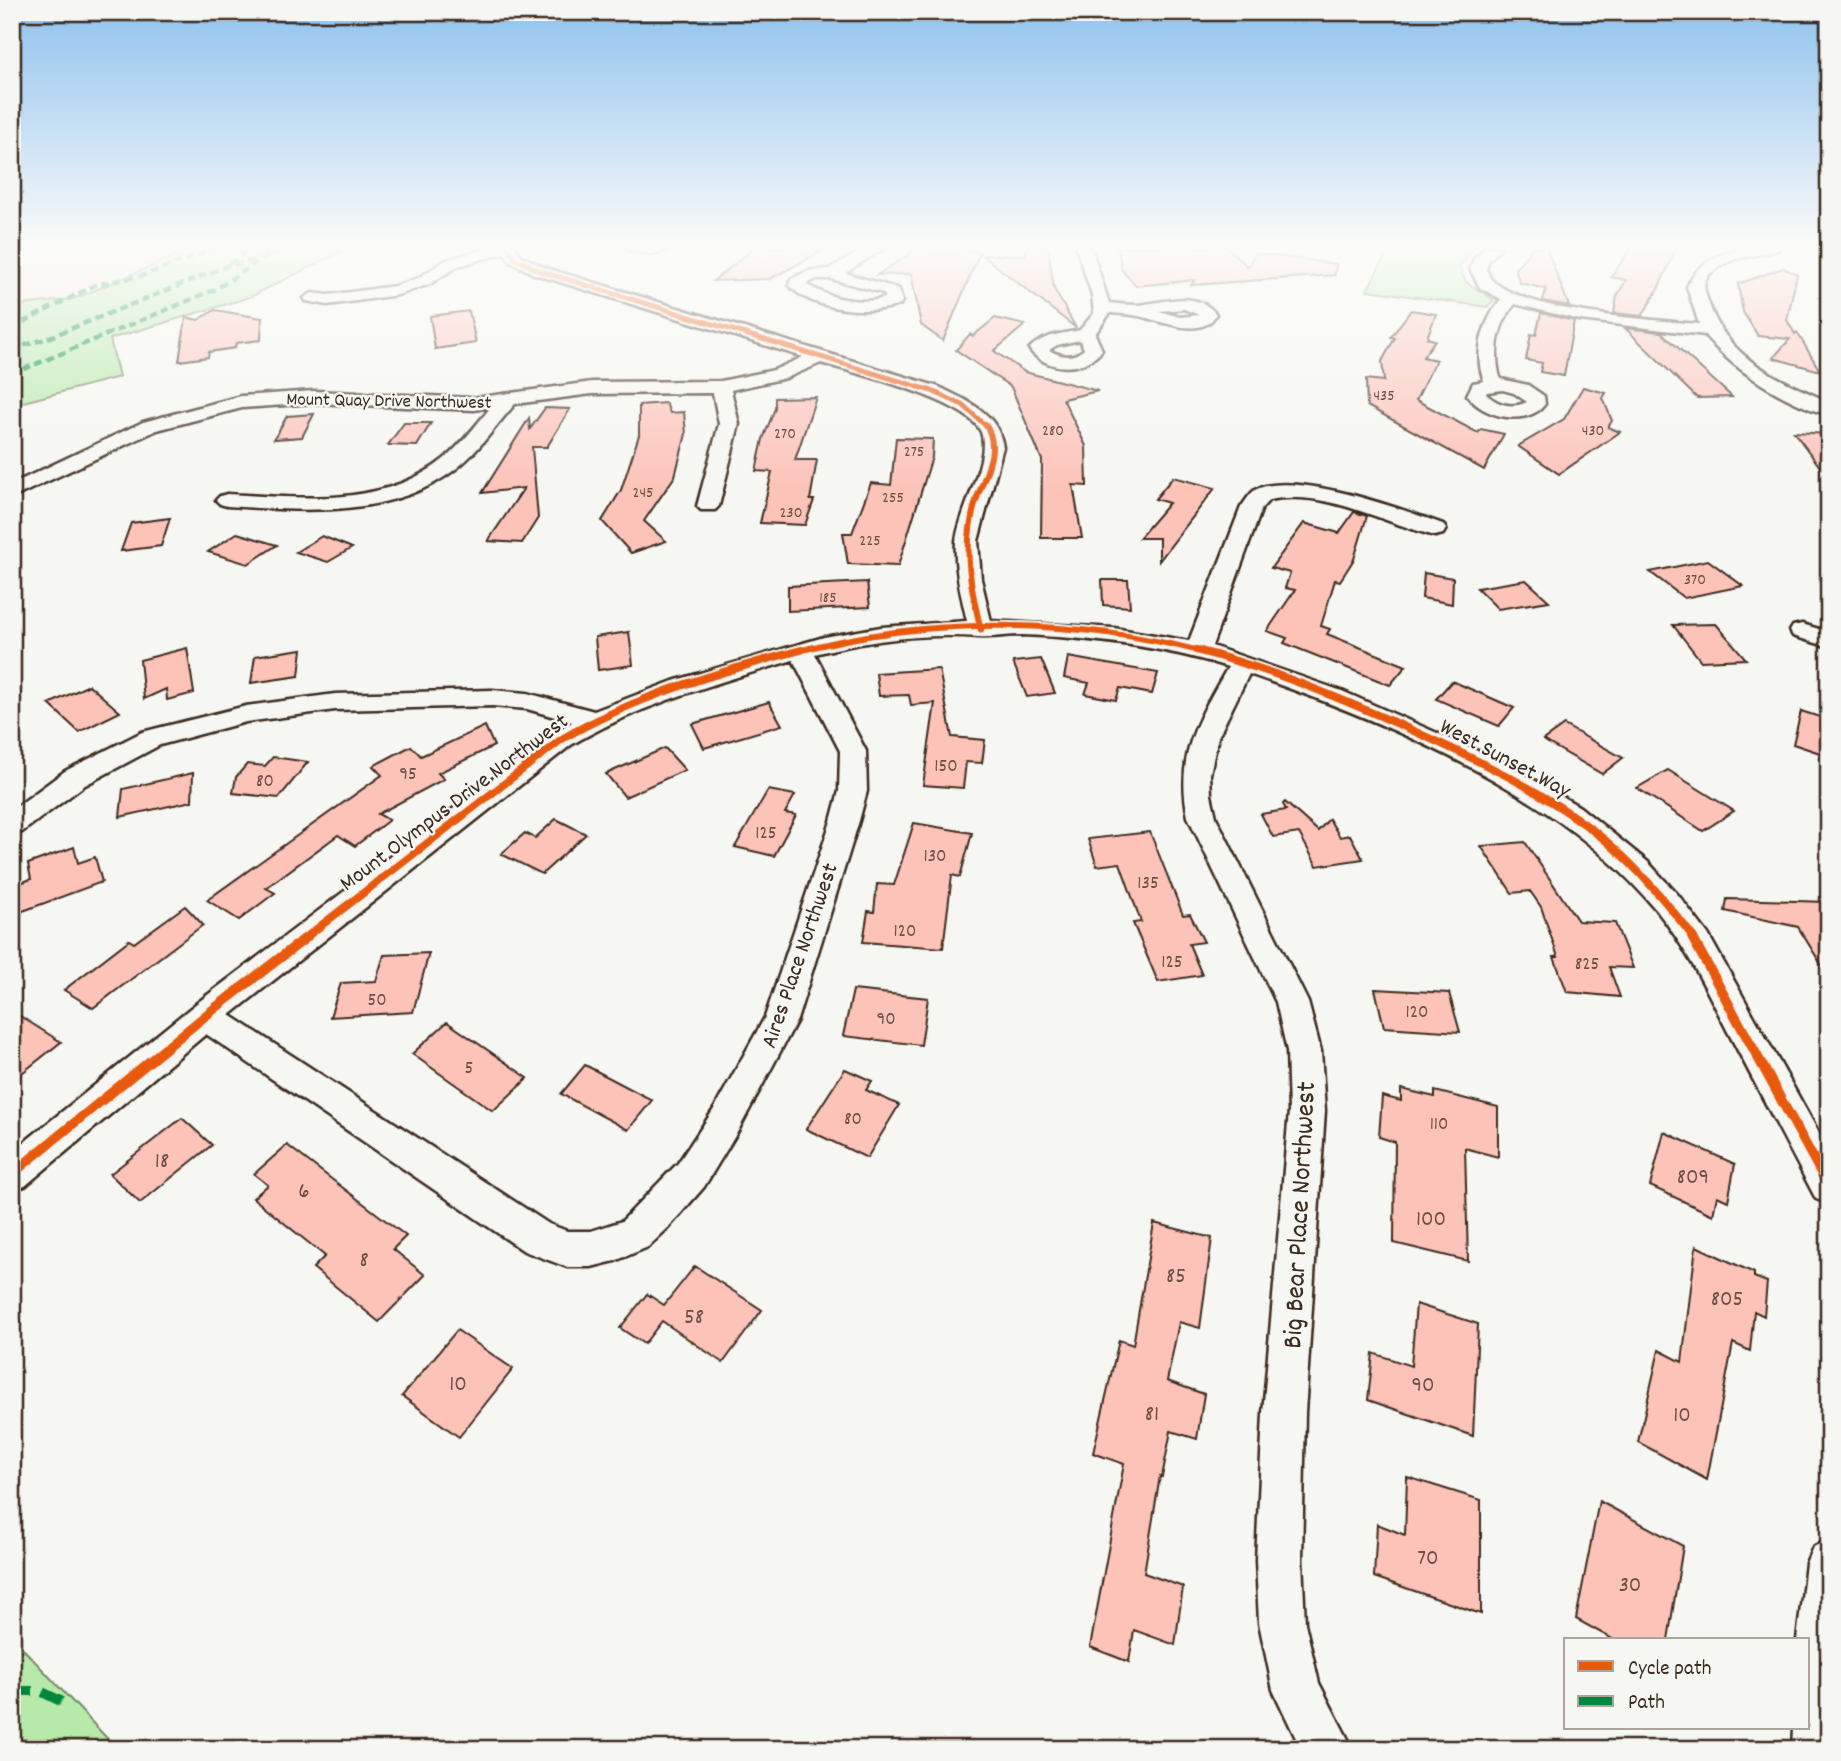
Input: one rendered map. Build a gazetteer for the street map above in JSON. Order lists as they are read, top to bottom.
{
  "streets": {
    "street": [
      "Mount Quay Drive Northwest",
      "West Sunset Way",
      "Mount Olympus Drive Northwest",
      "Aires Place Northwest",
      "Big Bear Place Northwest"
    ]
  },
  "crossings": [
    ["West Sunset Way", "Mount Olympus Drive Northwest"],
    ["West Sunset Way", "Big Bear Place Northwest"],
    ["Mount Olympus Drive Northwest", "Aires Place Northwest"]
  ],
  "house_numbers": [
    "435",
    "280",
    "430",
    "270",
    "275",
    "245",
    "255",
    "230",
    "225",
    "370",
    "185",
    "150",
    "95",
    "80",
    "125",
    "130",
    "135",
    "120",
    "125",
    "825",
    "50",
    "120",
    "90",
    "5",
    "80",
    "110",
    "18",
    "809",
    "6",
    "100",
    "8",
    "85",
    "805",
    "58",
    "10",
    "90",
    "81",
    "10",
    "70",
    "30"
  ],
  "legend": ["Cycle path", "Path"]
}
